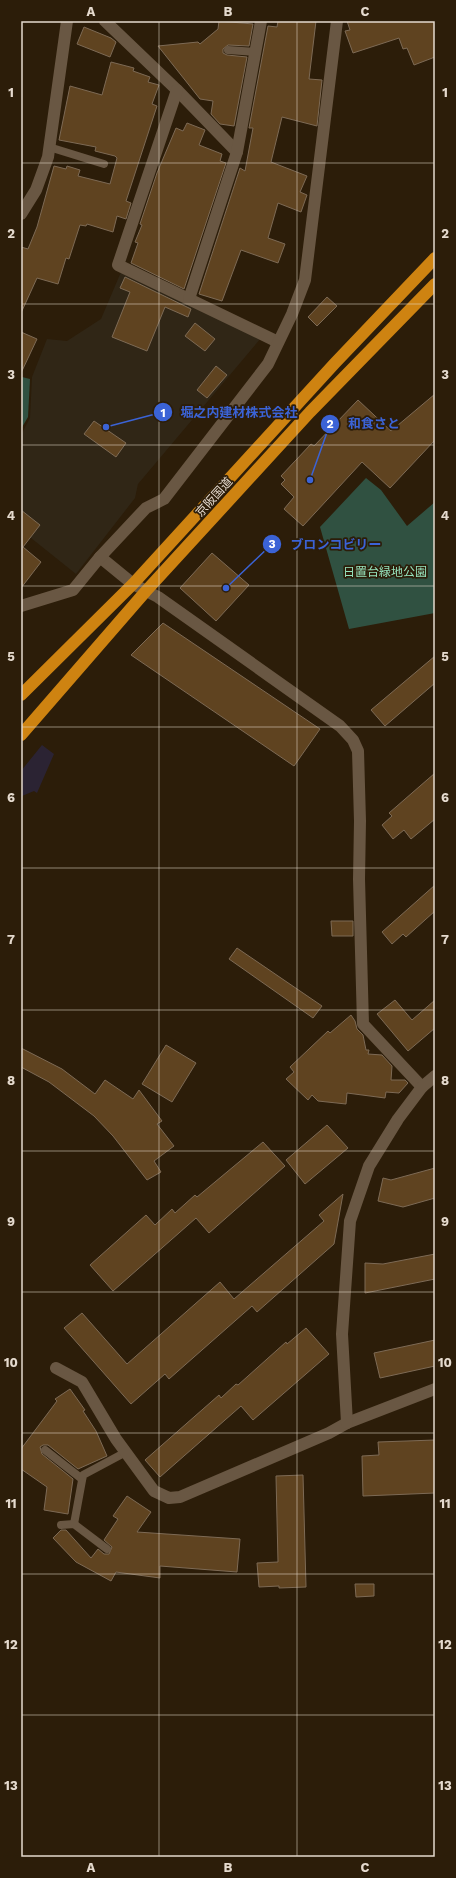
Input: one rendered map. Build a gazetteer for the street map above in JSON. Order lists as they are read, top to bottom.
{
  "streets": {
    "highway": ["京阪国道"]
  },
  "parks": ["日置台緑地公園"],
  "places": ["堀之内建材株式会社", "和食さと", "ブロンコビリー"],
  "grid": {
    "columns": ["A", "B", "C"],
    "rows": [
      "1",
      "2",
      "3",
      "4",
      "5",
      "6",
      "7",
      "8",
      "9",
      "10",
      "11",
      "12",
      "13"
    ]
  }
}
